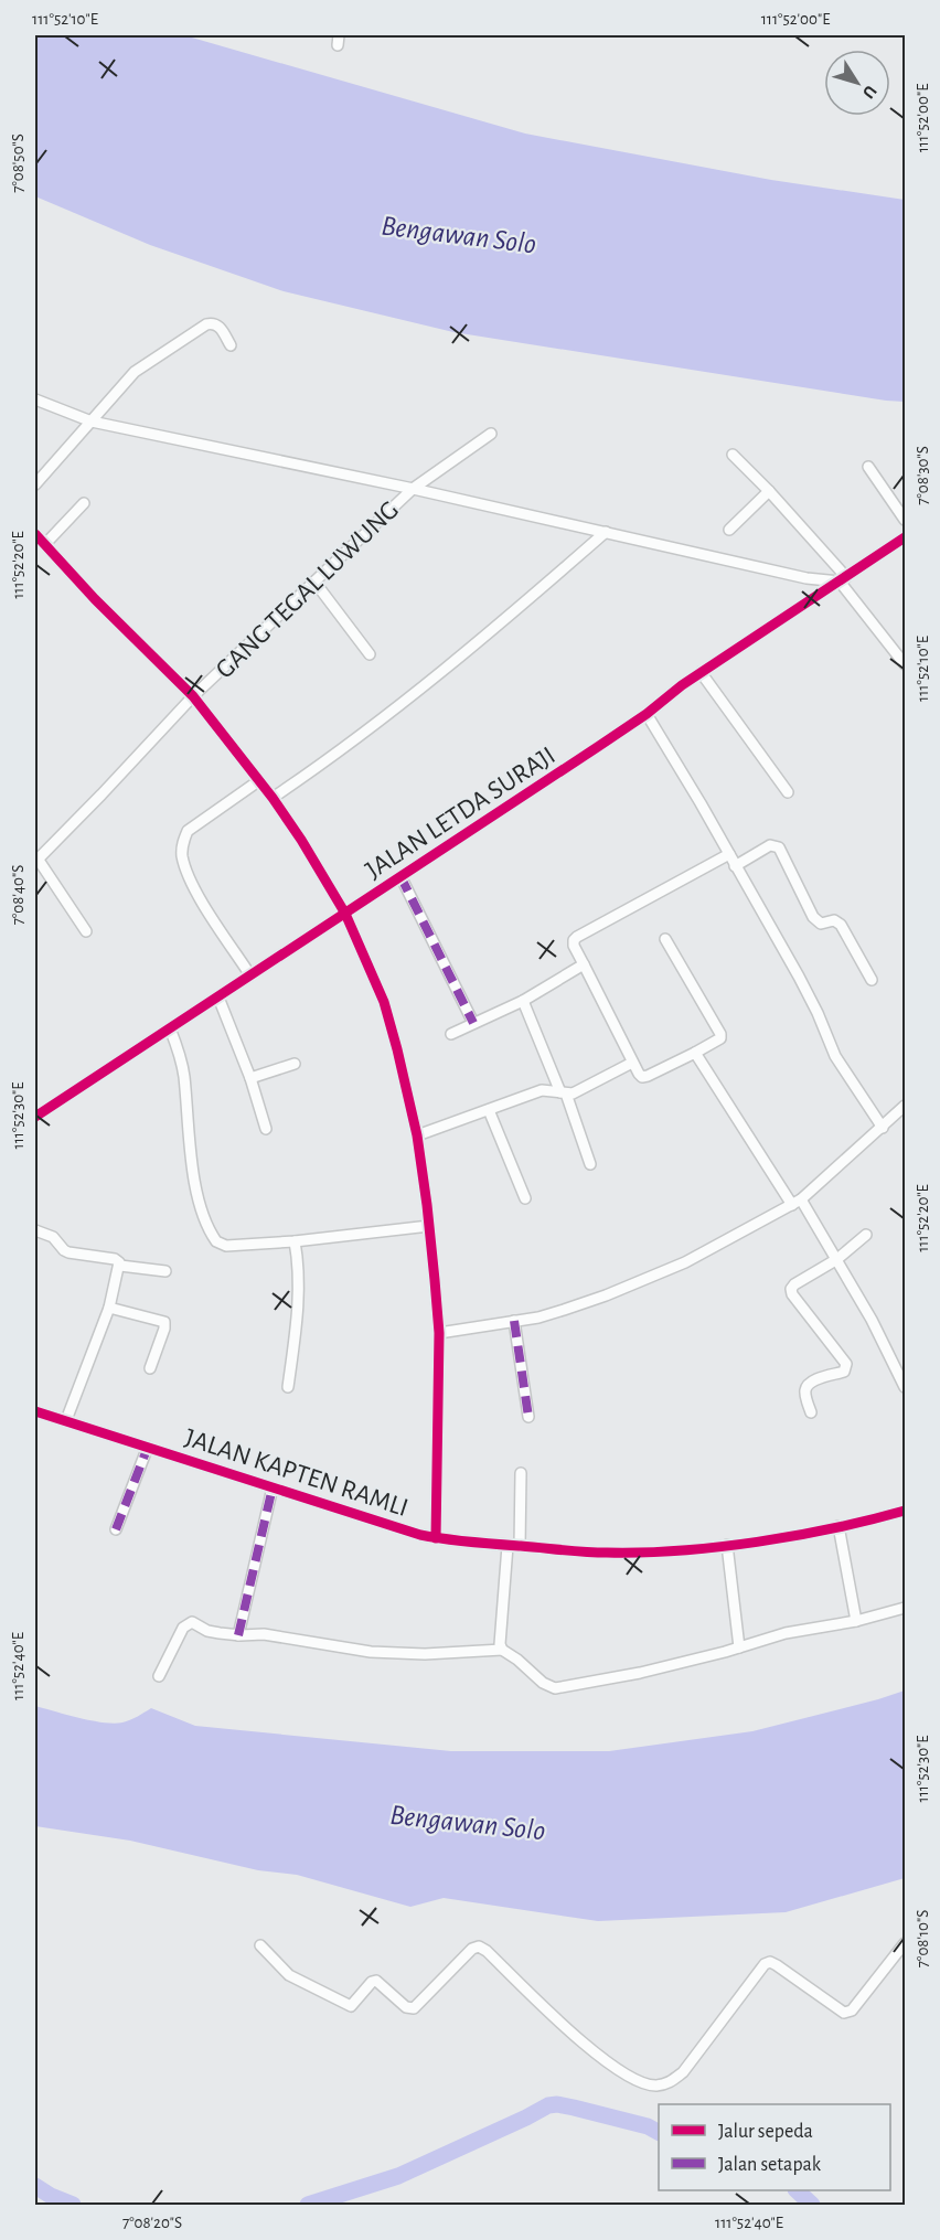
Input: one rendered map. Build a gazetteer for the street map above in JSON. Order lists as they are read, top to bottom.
{
  "streets": {
    "street": ["GANG TEGAL LUWUNG", "JALAN LETDA SURAJI", "JALAN KAPTEN RAMLI"]
  },
  "water": ["Bengawan Solo"],
  "legend": ["Jalur sepeda", "Jalan setapak"],
  "north": "bottom right",
  "coordinates": [
    "111°52'10\"E",
    "111°52'00\"E",
    "7°08'50\"S",
    "7°08'30\"S",
    "111°52'20\"E",
    "7°08'40\"S",
    "111°52'30\"E",
    "111°52'40\"E",
    "7°08'10\"S",
    "7°08'20\"S"
  ]
}
